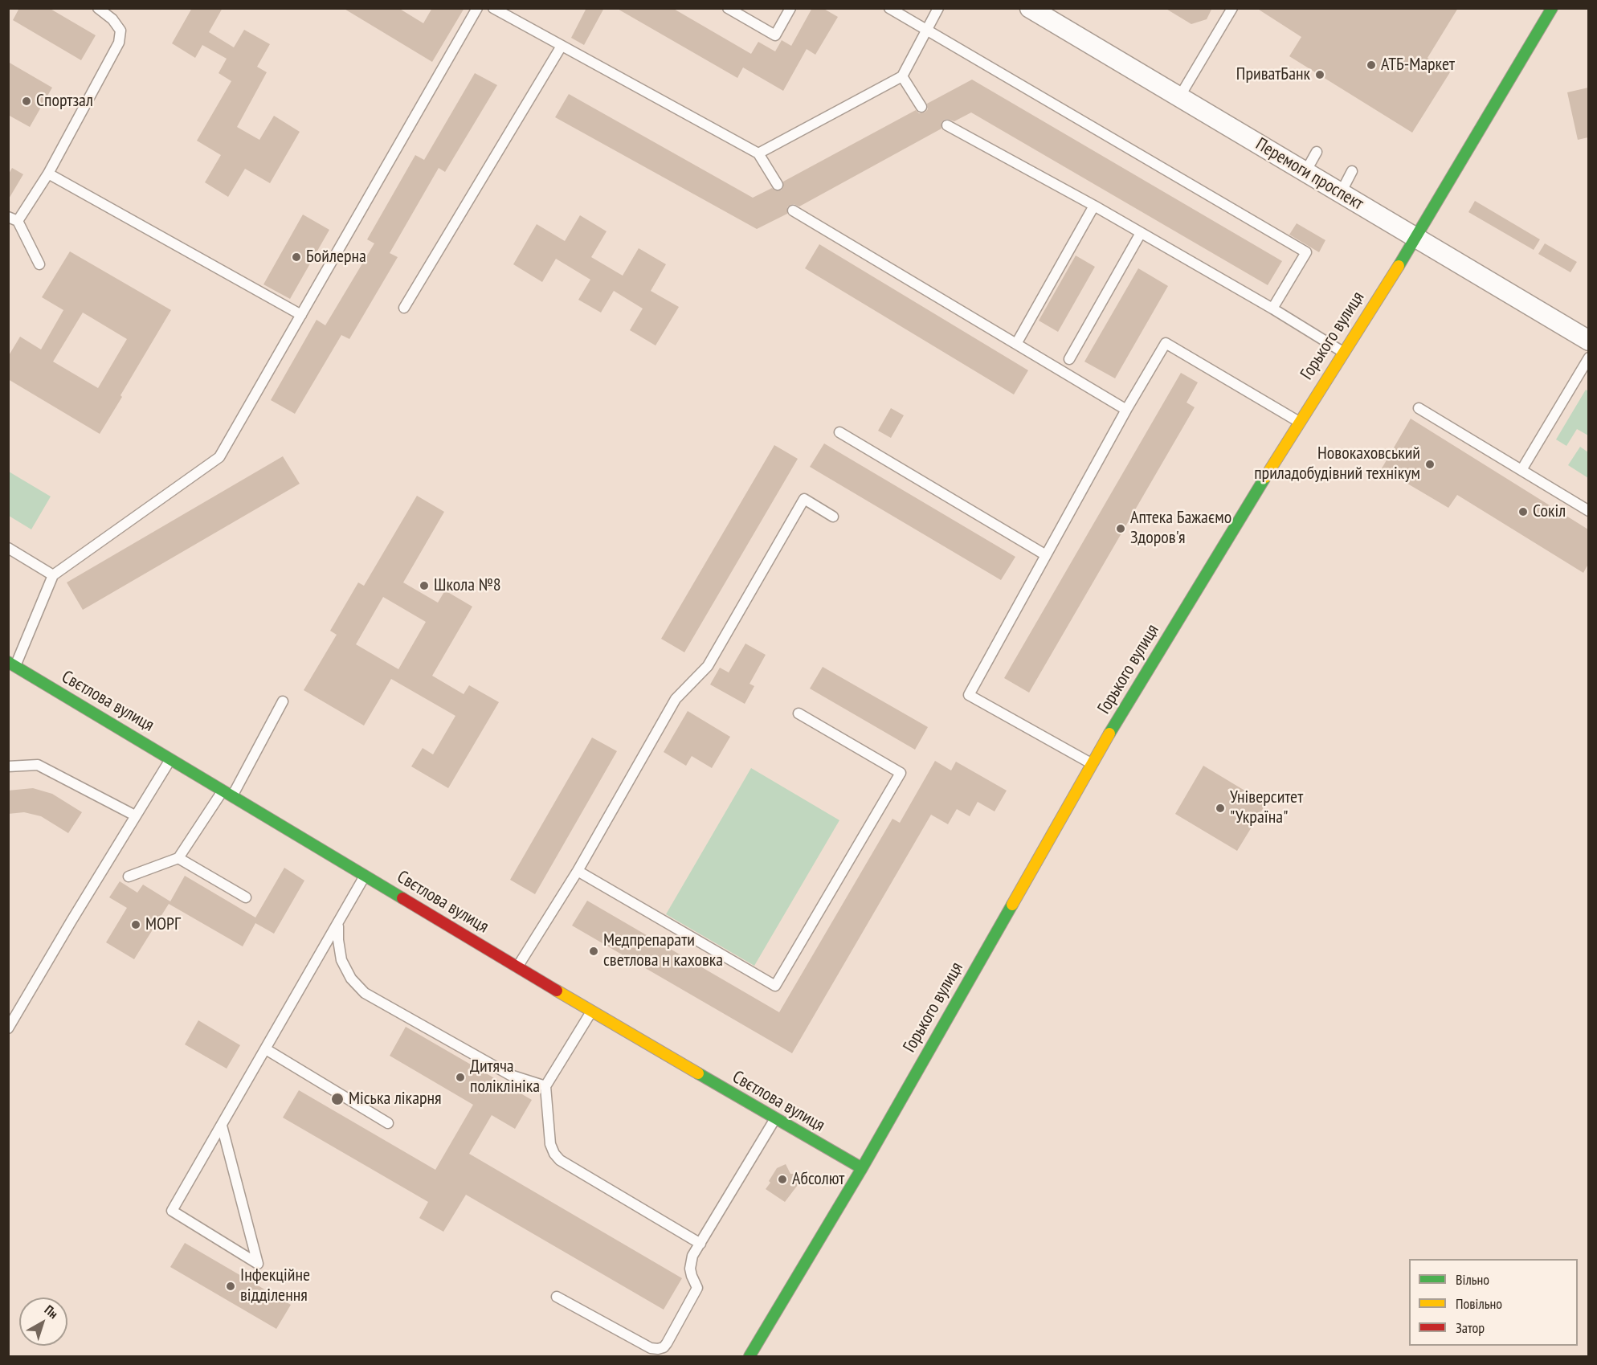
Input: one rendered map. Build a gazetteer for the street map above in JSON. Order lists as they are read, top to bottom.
{
  "streets": {
    "street": ["Перемоги проспект", "Горького вулиця", "Свєтлова вулиця"]
  },
  "crossings": [
    ["Перемоги проспект", "Горького вулиця"],
    ["Горького вулиця", "Свєтлова вулиця"]
  ],
  "places": [
    "АТБ-Маркет",
    "ПриватБанк",
    "Спортзал",
    "Бойлерна",
    "Новокаховський приладобудівний технікум",
    "Сокіл",
    "Аптека Бажаємо Здоров'я",
    "Школа №8",
    "Університет \"Україна\"",
    "МОРГ",
    "Медпрепарати светлова н каховка",
    "Дитяча поліклініка",
    "Міська лікарня",
    "Абсолют",
    "Інфекційне відділення"
  ],
  "legend": ["Вільно", "Повільно", "Затор"],
  "north": "top right"
}
